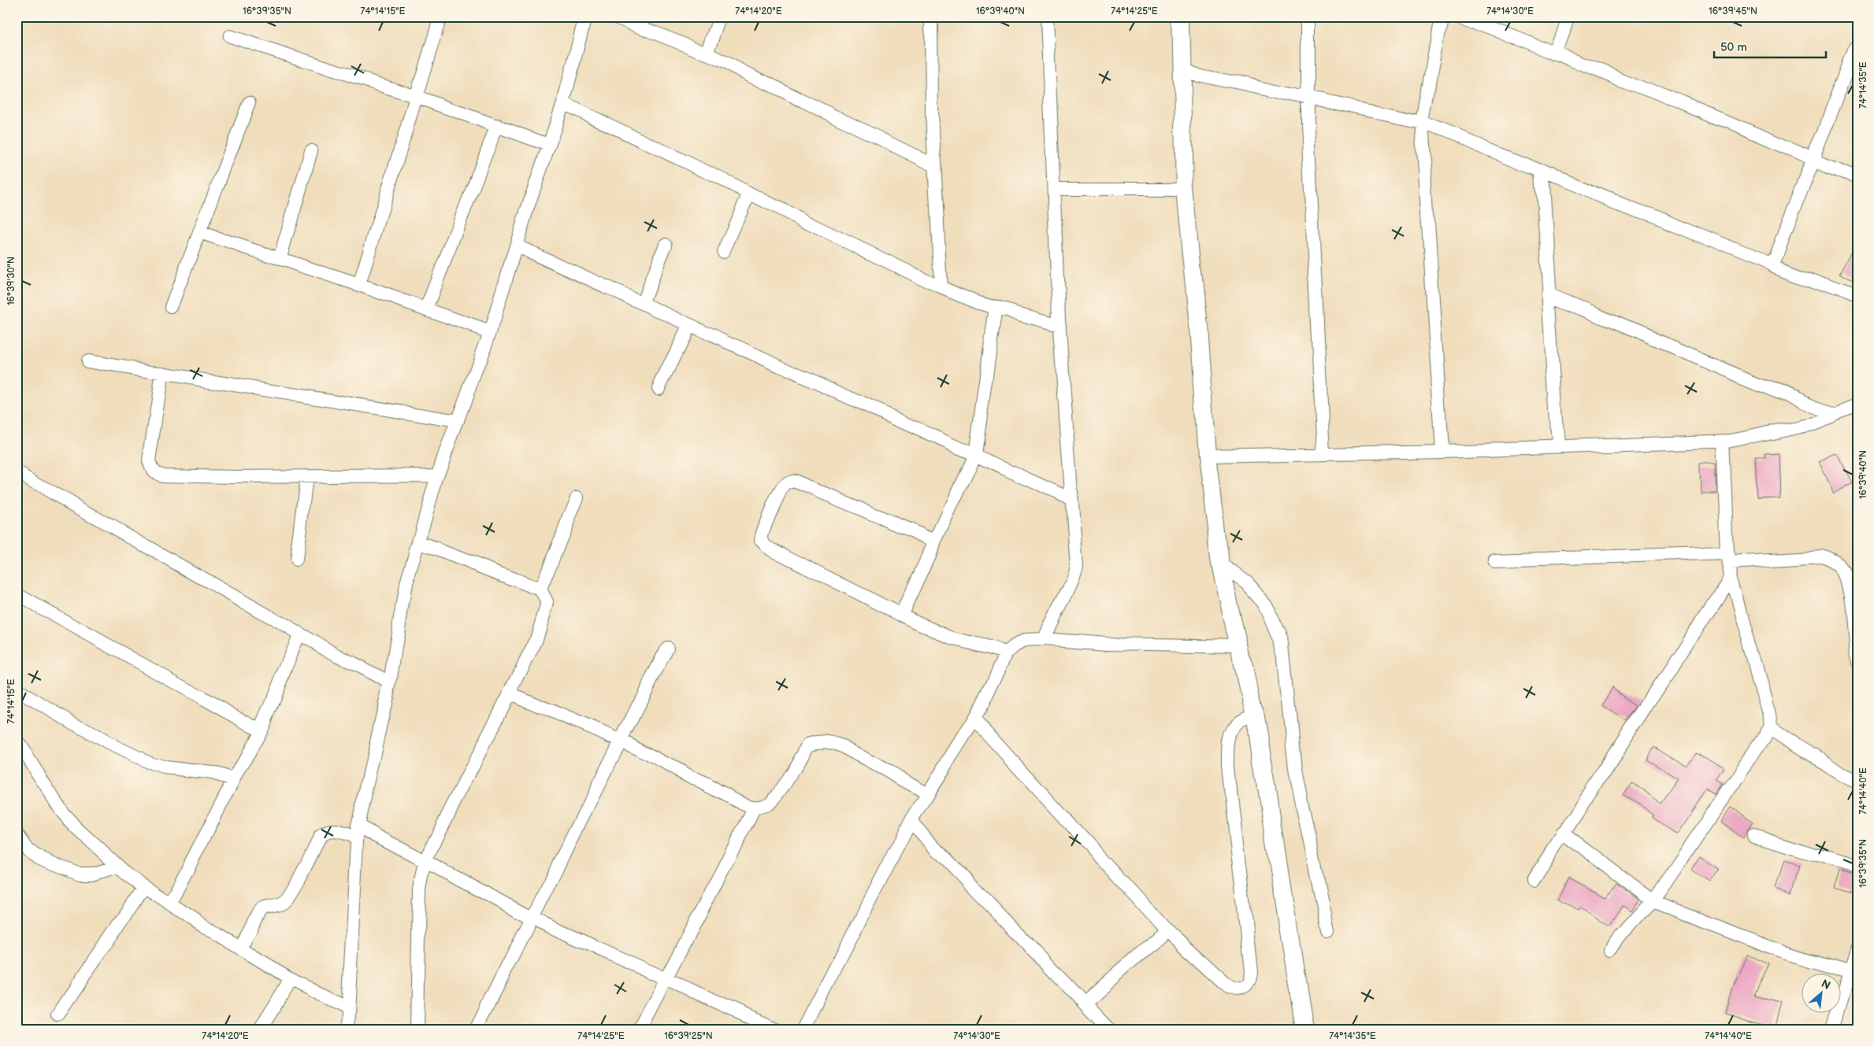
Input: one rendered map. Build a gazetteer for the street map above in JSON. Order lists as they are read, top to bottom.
{
  "scale_bar": "50 m",
  "north": "top right",
  "coordinates": [
    "16°39'35\"N",
    "74°14'15\"E",
    "74°14'20\"E",
    "16°39'40\"N",
    "74°14'25\"E",
    "74°14'30\"E",
    "16°39'45\"N",
    "74°14'35\"E",
    "16°39'30\"N",
    "74°14'40\"E",
    "16°39'25\"N"
  ]
}
